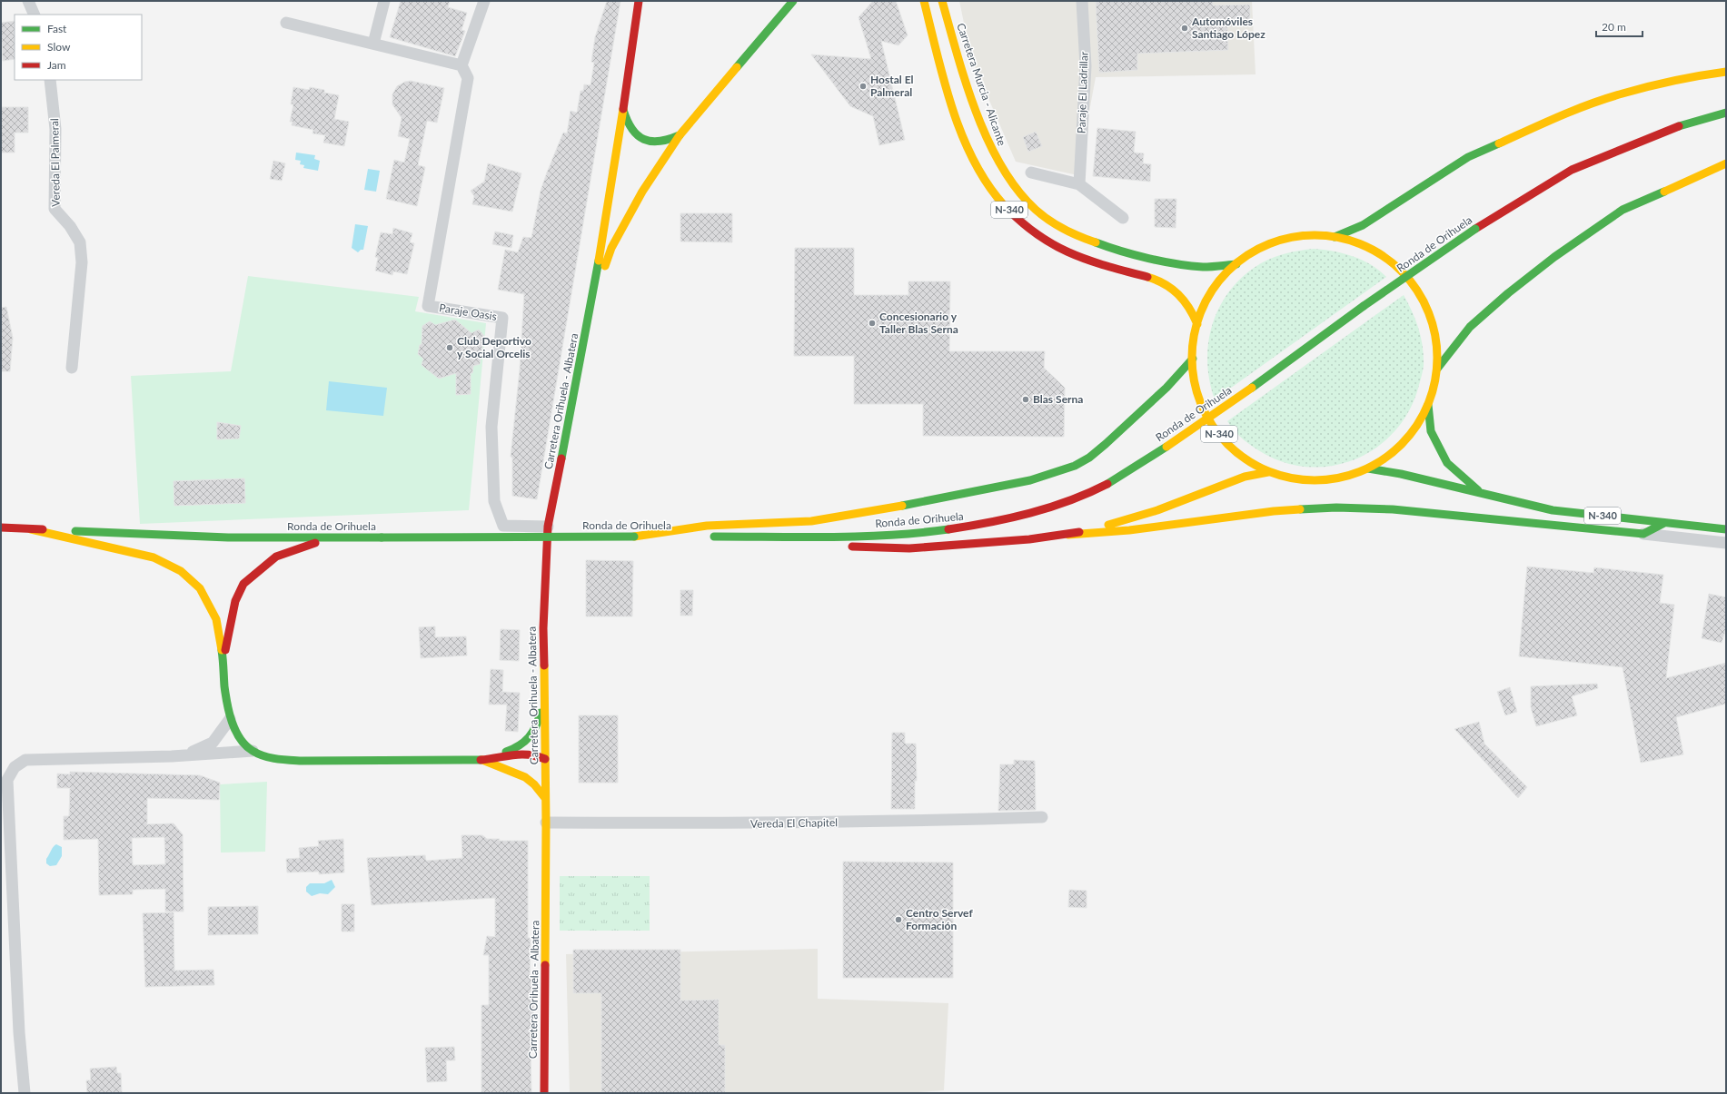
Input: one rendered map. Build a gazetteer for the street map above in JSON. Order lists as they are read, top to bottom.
{
  "streets": {
    "main road": [
      "Carretera Murcia - Alicante",
      "N-340",
      "Ronda de Orihuela",
      "Carretera Orihuela - Albatera"
    ],
    "street": [
      "Paraje El Ladrillar",
      "Vereda El Palmeral",
      "Paraje Oasis",
      "Vereda El Chapitel"
    ]
  },
  "crossings": [
    ["Carretera Murcia - Alicante", "N-340"],
    ["Paraje Oasis", "Carretera Orihuela - Albatera"],
    ["Carretera Orihuela - Albatera", "Vereda El Chapitel"]
  ],
  "places": [
    "Automóviles Santiago López",
    "Hostal El Palmeral",
    "Concesionario y Taller Blas Serna",
    "Club Deportivo y Social Orcelis",
    "Blas Serna",
    "Centro Servef Formación"
  ],
  "legend": ["Fast", "Slow", "Jam"],
  "scale_bar": "20 m"
}
